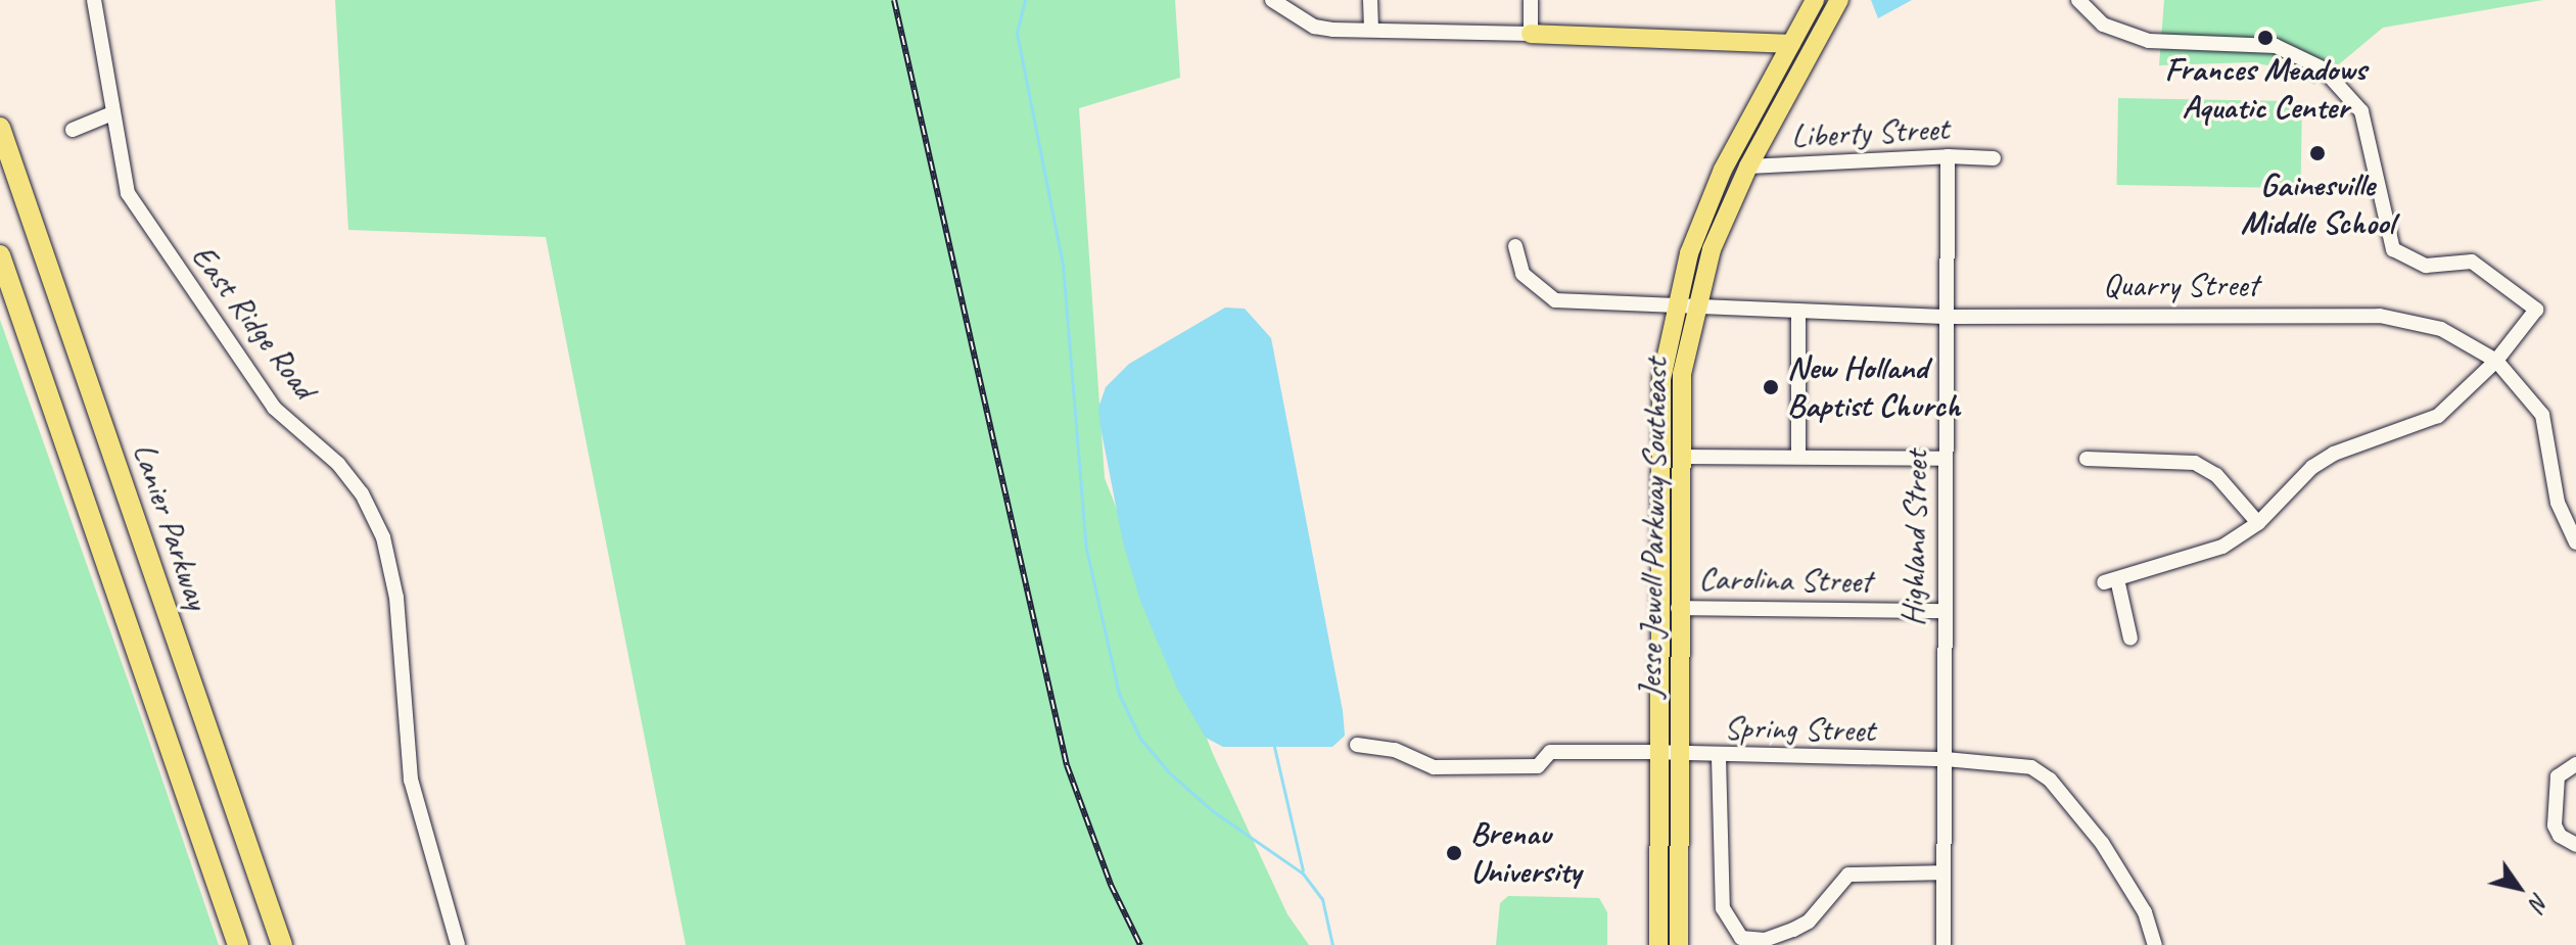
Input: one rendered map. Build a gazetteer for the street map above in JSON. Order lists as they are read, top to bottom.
{
  "streets": {
    "highway": ["Lanier Parkway"],
    "main road": ["Jesse Jewell Parkway Southeast"],
    "street": [
      "Liberty Street",
      "Quarry Street",
      "East Ridge Road",
      "Highland Street",
      "Carolina Street",
      "Spring Street"
    ]
  },
  "crossings": [
    ["Liberty Street", "Jesse Jewell Parkway Southeast"],
    ["Liberty Street", "Highland Street"],
    ["Quarry Street", "Jesse Jewell Parkway Southeast"],
    ["Quarry Street", "Highland Street"],
    ["Jesse Jewell Parkway Southeast", "Carolina Street"],
    ["Jesse Jewell Parkway Southeast", "Spring Street"],
    ["Highland Street", "Carolina Street"],
    ["Highland Street", "Spring Street"]
  ],
  "places": [
    "Frances Meadows Aquatic Center",
    "Gainesville Middle School",
    "New Holland Baptist Church",
    "Brenau University"
  ],
  "north": "bottom right"
}
